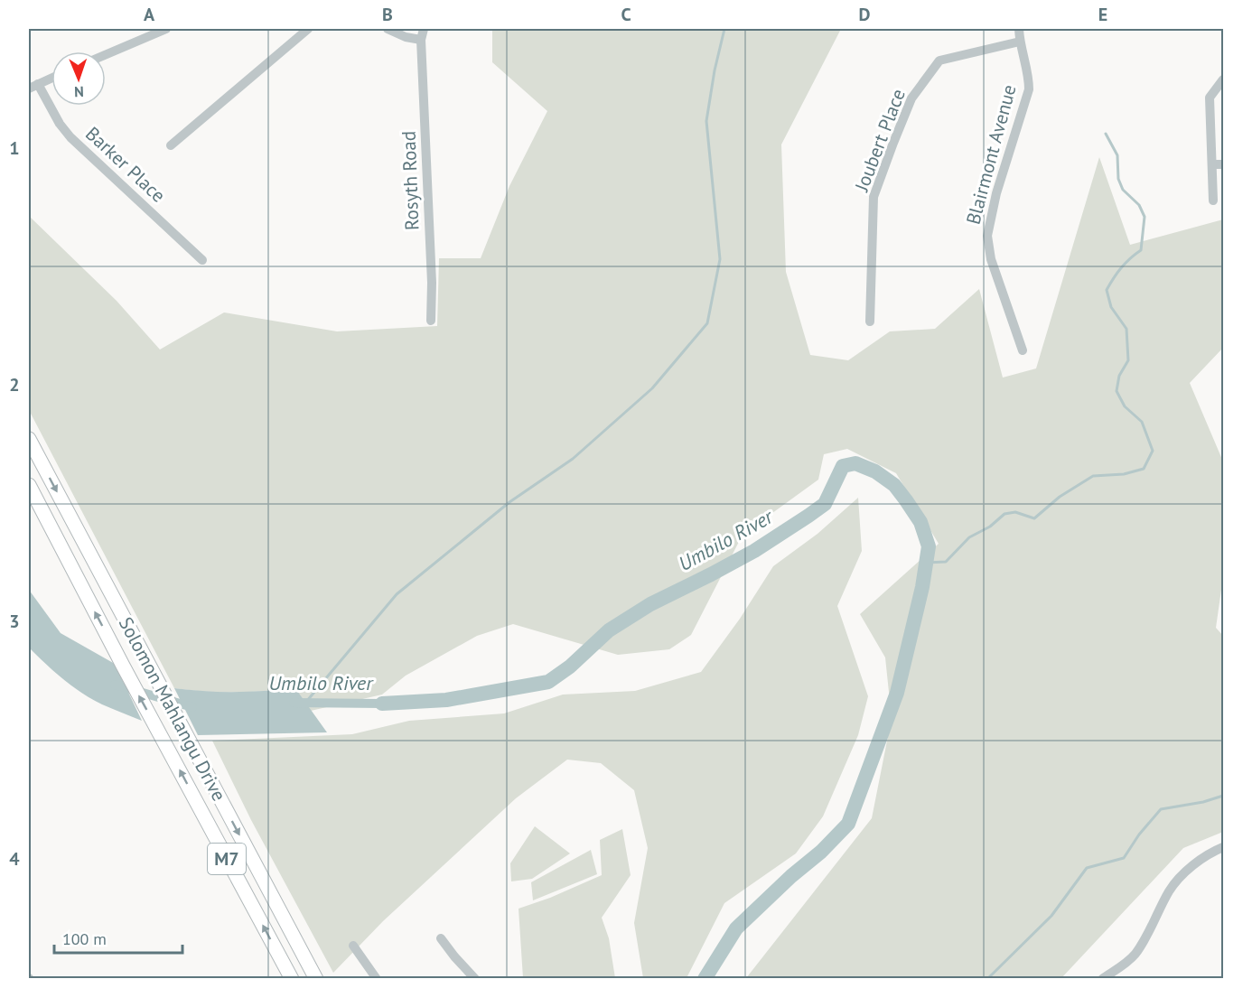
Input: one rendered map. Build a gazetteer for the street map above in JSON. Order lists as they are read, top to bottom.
{
  "streets": {
    "highway": ["Solomon Mahlangu Drive", "M7"],
    "street": [
      "Joubert Place",
      "Blairmont Avenue",
      "Barker Place",
      "Rosyth Road"
    ]
  },
  "crossings": [
    ["Joubert Place", "Blairmont Avenue"]
  ],
  "water": ["Umbilo River"],
  "scale_bar": "100 m",
  "north": "bottom",
  "grid": {
    "columns": [
      "A",
      "B",
      "C",
      "D",
      "E"
    ],
    "rows": [
      "1",
      "2",
      "3",
      "4"
    ]
  }
}
